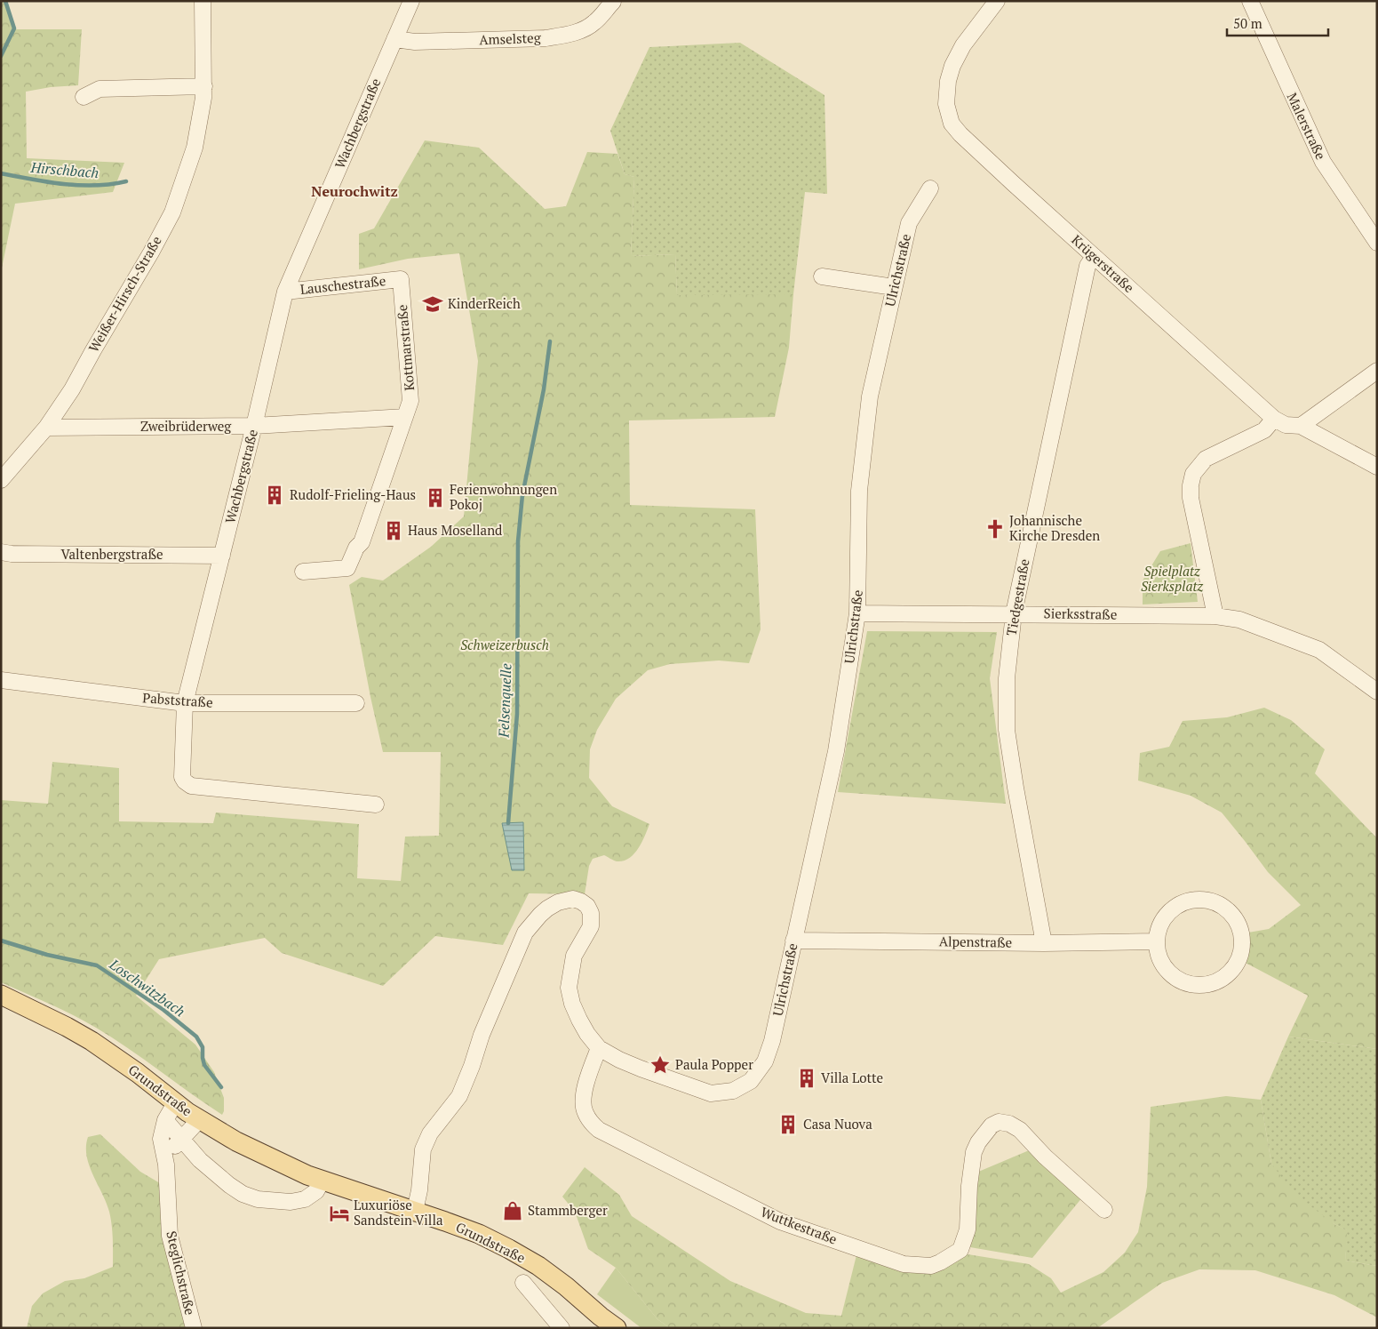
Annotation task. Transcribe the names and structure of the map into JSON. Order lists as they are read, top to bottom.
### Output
{
  "streets": {
    "main road": ["Grundstraße"],
    "street": [
      "Amselsteg",
      "Wachbergstraße",
      "Malerstraße",
      "Krügerstraße",
      "Ulrichstraße",
      "Lauschestraße",
      "Weißer-Hirsch-Straße",
      "Kottmarstraße",
      "Zweibrüderweg",
      "Valtenbergstraße",
      "Tiedgestraße",
      "Sierksstraße",
      "Pabststraße",
      "Alpenstraße",
      "Wuttkestraße",
      "Steglichstraße"
    ]
  },
  "crossings": [
    ["Amselsteg", "Wachbergstraße"],
    ["Wachbergstraße", "Lauschestraße"],
    ["Wachbergstraße", "Zweibrüderweg"],
    ["Wachbergstraße", "Valtenbergstraße"],
    ["Wachbergstraße", "Pabststraße"],
    ["Krügerstraße", "Tiedgestraße"],
    ["Ulrichstraße", "Sierksstraße"],
    ["Ulrichstraße", "Alpenstraße"],
    ["Ulrichstraße", "Grundstraße"],
    ["Ulrichstraße", "Wuttkestraße"],
    ["Lauschestraße", "Kottmarstraße"],
    ["Weißer-Hirsch-Straße", "Zweibrüderweg"],
    ["Kottmarstraße", "Zweibrüderweg"],
    ["Tiedgestraße", "Sierksstraße"],
    ["Tiedgestraße", "Alpenstraße"],
    ["Grundstraße", "Steglichstraße"]
  ],
  "districts": ["Neurochwitz"],
  "water": ["Hirschbach", "Felsenquelle", "Loschwitzbach"],
  "parks": ["Spielplatz Sierksplatz", "Schweizerbusch"],
  "places": {
    "school or university": ["KinderReich"],
    "building": [
      "Rudolf-Frieling-Haus",
      "Ferienwohnungen Pokoj",
      "Haus Moselland",
      "Villa Lotte",
      "Casa Nuova"
    ],
    "church": ["Johannische Kirche Dresden"],
    "place": ["Paula Popper"],
    "shop": ["Stammberger"],
    "hotel": ["Luxuriöse Sandstein Villa"]
  },
  "scale_bar": "50 m"
}
